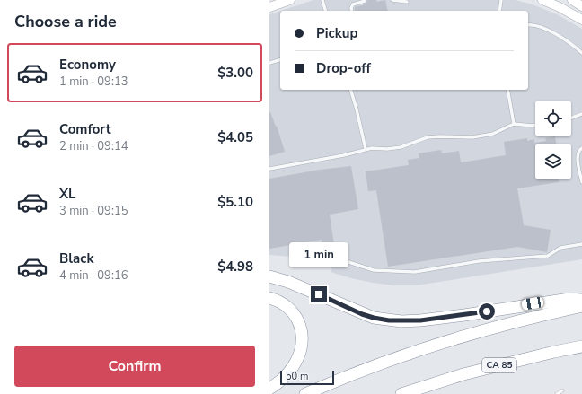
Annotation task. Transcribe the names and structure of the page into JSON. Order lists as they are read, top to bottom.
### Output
{
  "streets": {
    "highway": ["CA 85"]
  },
  "scale_bar": "50 m",
  "page": {
    "heading": "Choose a ride",
    "banner": ["Pickup", "Drop-off"],
    "list": [
      {
        "name": "Economy",
        "note": "1 min · 09:13",
        "value": "$3.00"
      },
      {
        "name": "Comfort",
        "note": "2 min · 09:14",
        "value": "$4.05"
      },
      {
        "name": "XL",
        "note": "3 min · 09:15",
        "value": "$5.10"
      },
      {
        "name": "Black",
        "note": "4 min · 09:16",
        "value": "$4.98"
      }
    ],
    "bubble": "1 min",
    "buttons": "Confirm",
    "scale": "50 m"
  }
}
